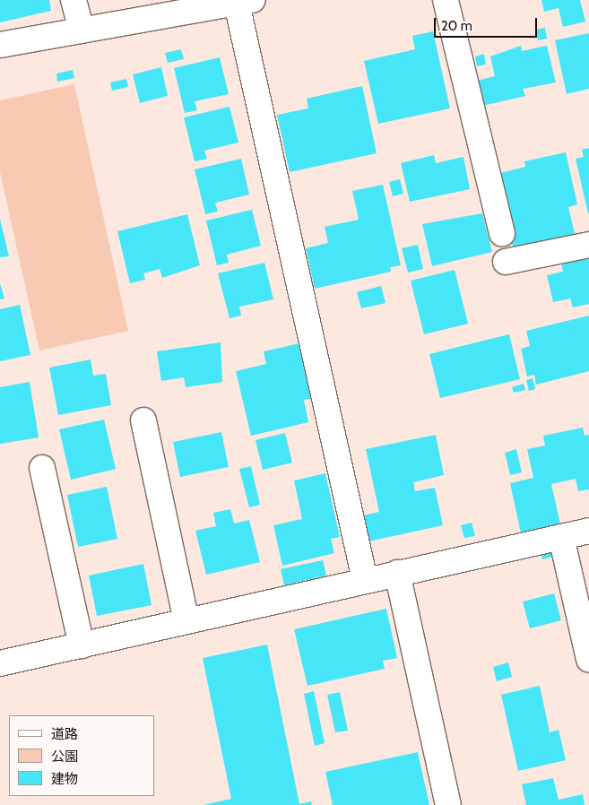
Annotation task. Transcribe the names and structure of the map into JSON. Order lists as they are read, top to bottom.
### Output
{
  "legend": ["道路", "公園", "建物"],
  "scale_bar": "20 m"
}
